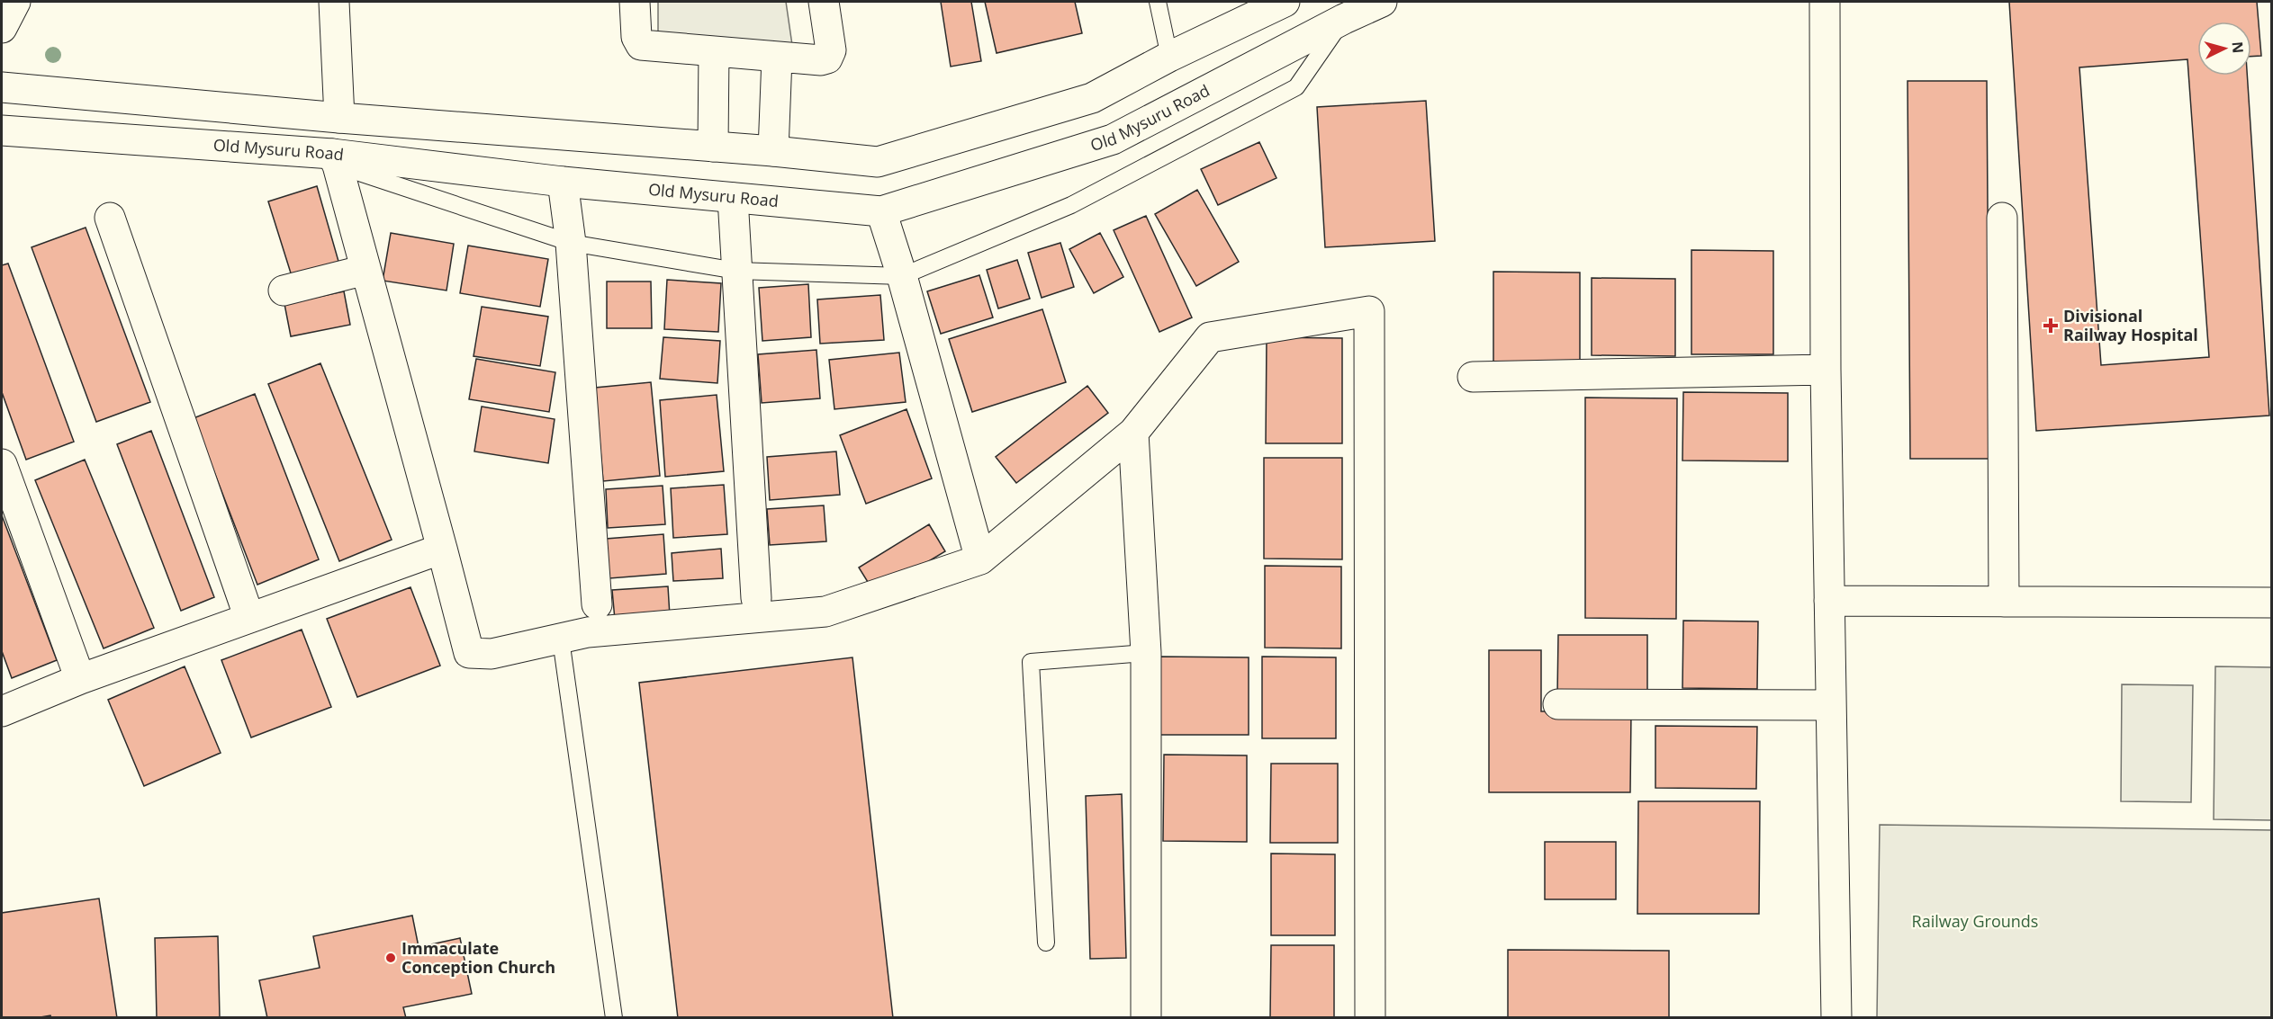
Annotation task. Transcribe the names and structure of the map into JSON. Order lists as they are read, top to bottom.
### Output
{
  "streets": {
    "street": ["Old Mysuru Road"]
  },
  "parks": ["Railway Grounds"],
  "places": {
    "health": ["Divisional Railway Hospital"],
    "other": ["Immaculate Conception Church"]
  },
  "north": "right"
}
